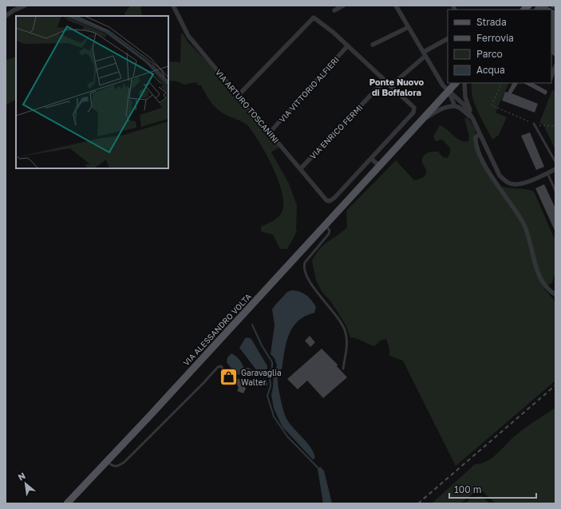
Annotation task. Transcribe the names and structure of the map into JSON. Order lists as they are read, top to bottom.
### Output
{
  "streets": {
    "main road": ["VIA ALESSANDRO VOLTA"],
    "street": ["VIA VITTORIO ALFIERI", "VIA ARTURO TOSCANINI", "VIA ENRICO FERMI"]
  },
  "crossings": [
    ["VIA VITTORIO ALFIERI", "VIA ARTURO TOSCANINI"],
    ["VIA ARTURO TOSCANINI", "VIA ENRICO FERMI"]
  ],
  "districts": ["Ponte Nuovo di Boffalora"],
  "places": {
    "shop": ["Garavaglia Walter"]
  },
  "legend": [
    "Strada",
    "Ferrovia",
    "Parco",
    "Acqua"
  ],
  "scale_bar": "100 m",
  "north": "top left"
}
